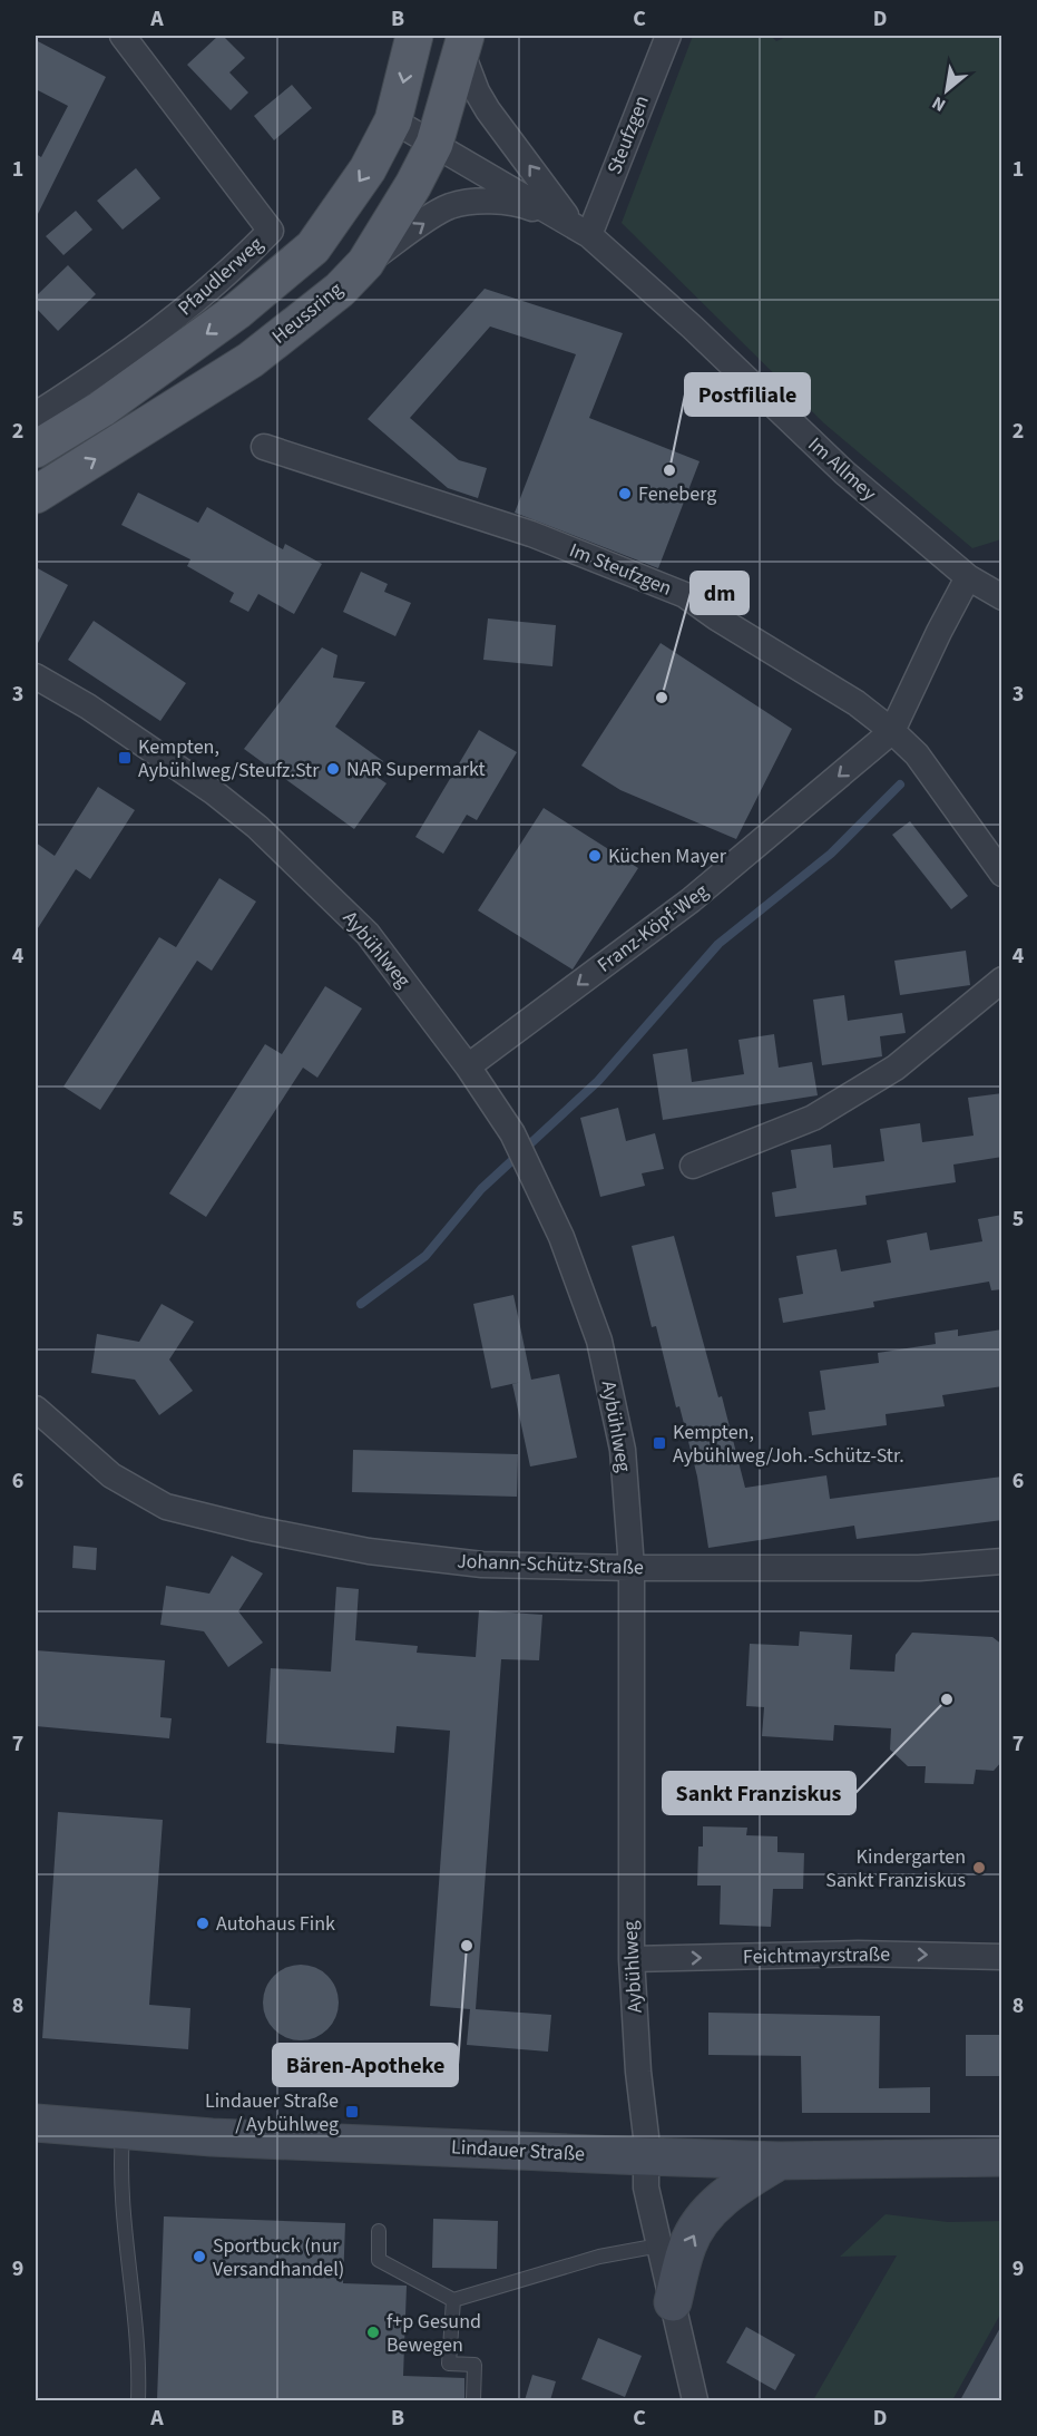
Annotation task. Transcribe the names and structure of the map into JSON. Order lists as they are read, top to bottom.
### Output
{
  "streets": {
    "main road": ["Heussring", "Lindauer Straße"],
    "street": [
      "Steufzgen",
      "Pfaudlerweg",
      "Im Allmey",
      "Im Steufzgen",
      "Franz-Köpf-Weg",
      "Aybühlweg",
      "Johann-Schütz-Straße",
      "Feichtmayrstraße"
    ]
  },
  "crossings": [
    ["Steufzgen", "Im Allmey"],
    ["Heussring", "Im Allmey"],
    ["Im Steufzgen", "Franz-Köpf-Weg"],
    ["Franz-Köpf-Weg", "Aybühlweg"],
    ["Aybühlweg", "Johann-Schütz-Straße"],
    ["Aybühlweg", "Feichtmayrstraße"],
    ["Aybühlweg", "Lindauer Straße"]
  ],
  "one_way": ["Franz-Köpf-Weg", "Feichtmayrstraße"],
  "places": {
    "other": [
      "Postfiliale",
      "Feneberg",
      "dm",
      "NAR Supermarkt",
      "Küchen Mayer",
      "Sankt Franziskus",
      "Kindergarten Sankt Franziskus",
      "Autohaus Fink",
      "Bären-Apotheke",
      "Sportbuck (nur Versandhandel)",
      "f+p Gesund Bewegen"
    ],
    "transit": ["Kempten, Aybühlweg/Steufz.Str", "Kempten, Aybühlweg/Joh.-Schütz-Str.", "Lindauer Straße / Aybühlweg"]
  },
  "north": "bottom left",
  "grid": {
    "columns": [
      "A",
      "B",
      "C",
      "D"
    ],
    "rows": [
      "1",
      "2",
      "3",
      "4",
      "5",
      "6",
      "7",
      "8",
      "9"
    ]
  }
}
